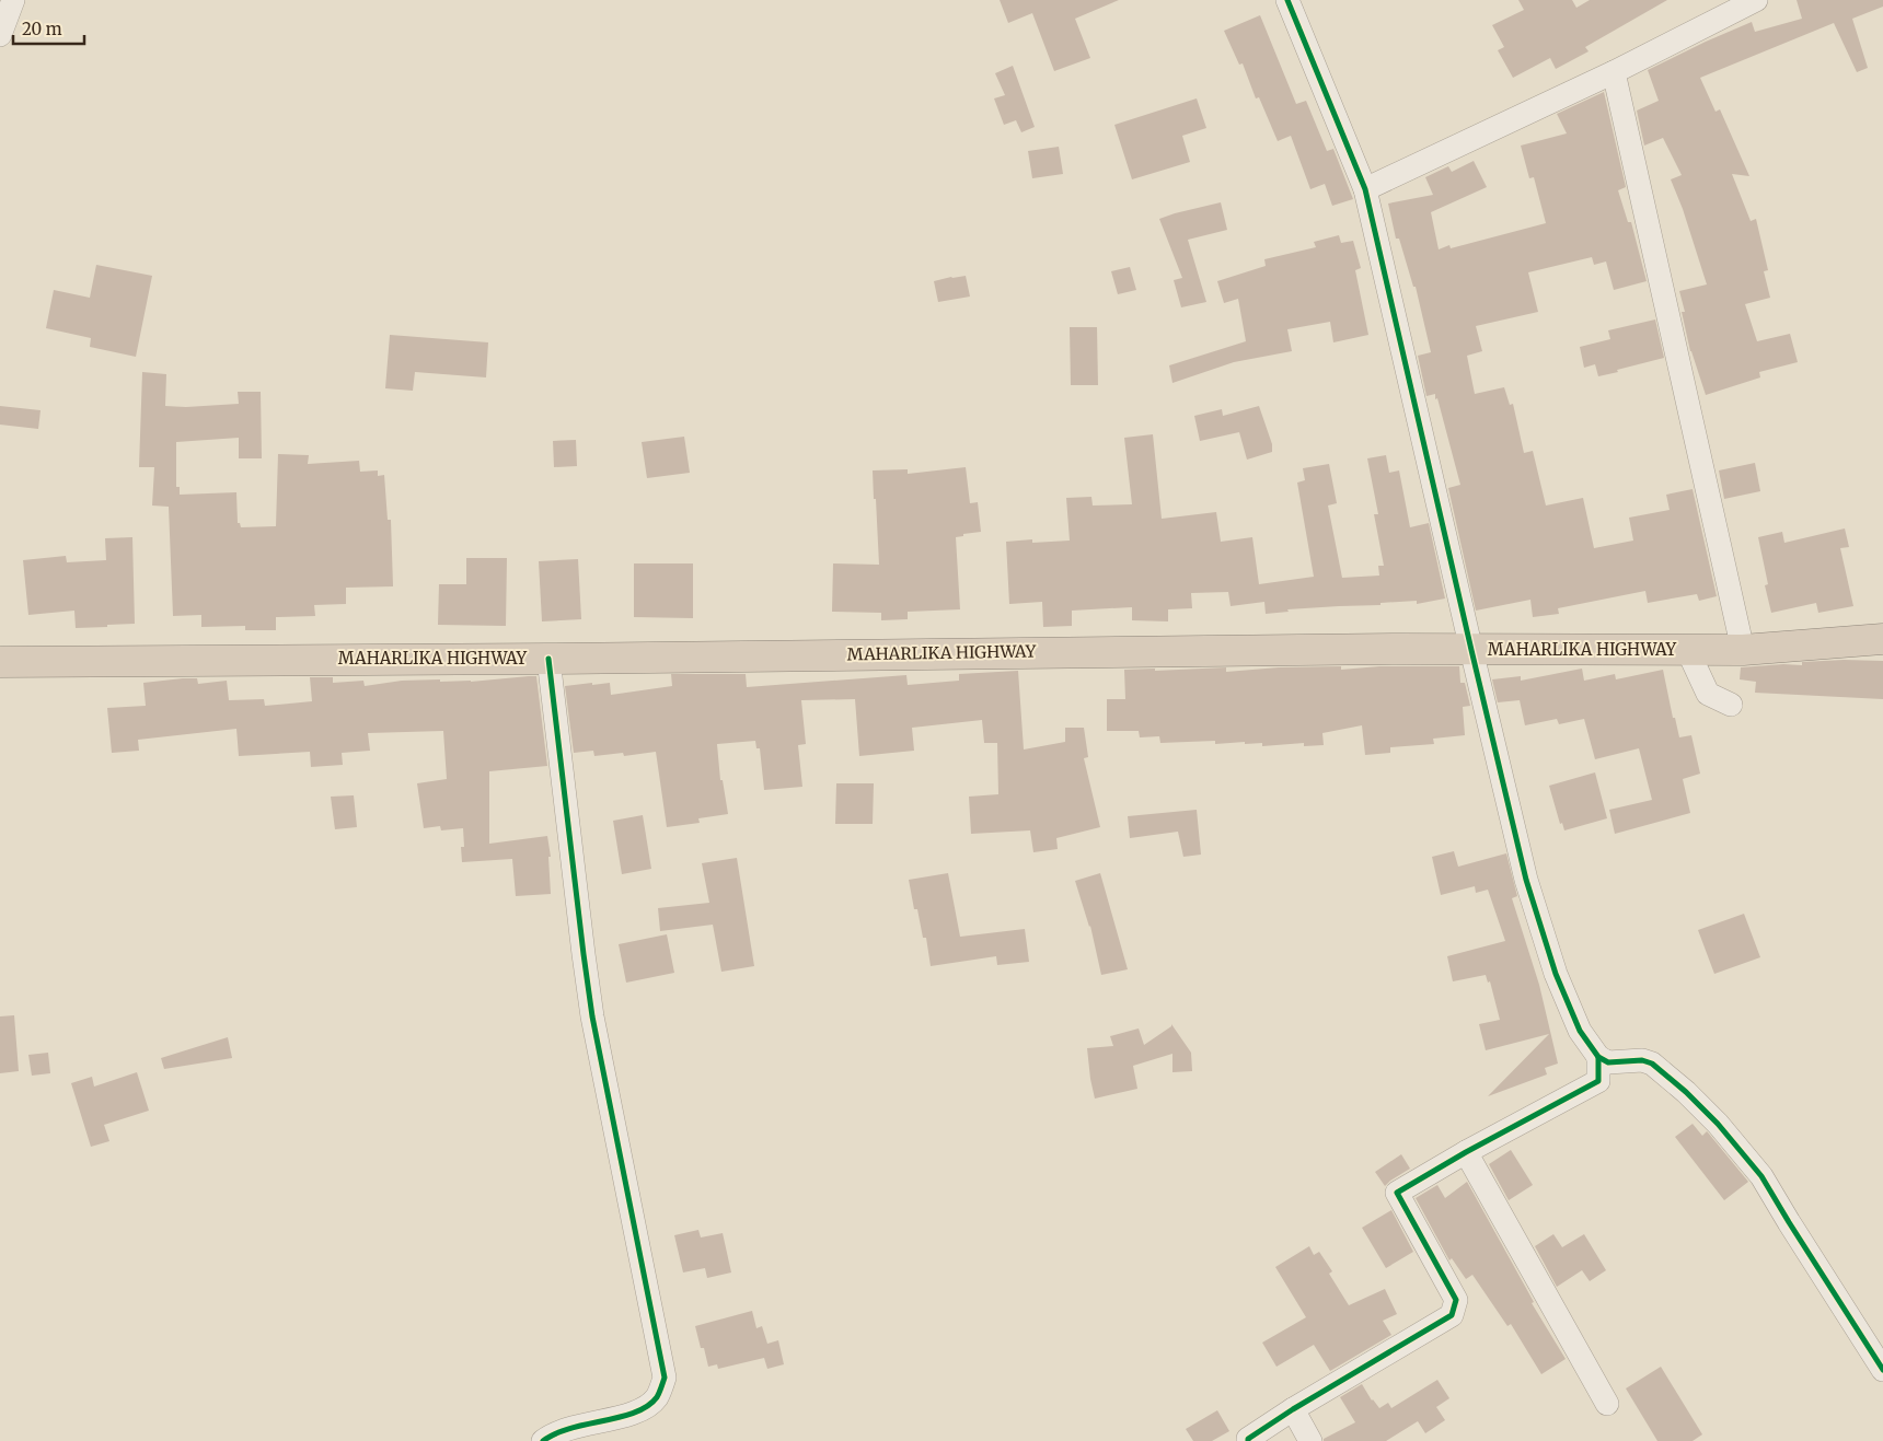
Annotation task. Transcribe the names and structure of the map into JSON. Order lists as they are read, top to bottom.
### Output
{
  "streets": {
    "highway": ["MAHARLIKA HIGHWAY"]
  },
  "scale_bar": "20 m"
}
